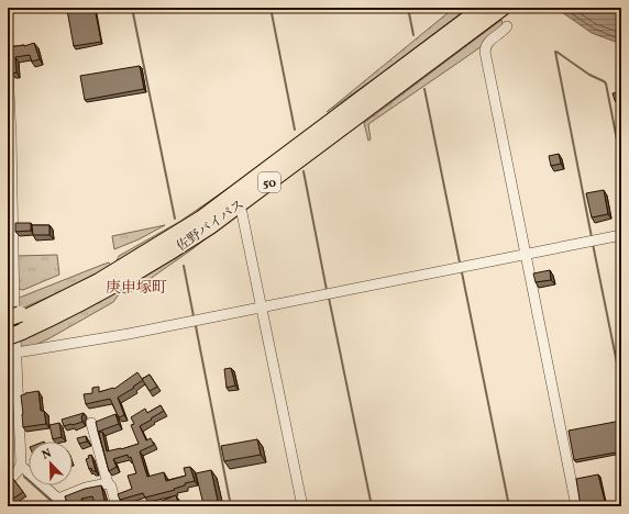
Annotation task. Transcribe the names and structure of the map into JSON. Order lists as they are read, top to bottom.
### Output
{
  "streets": {
    "highway": ["50", "佐野バイパス"]
  },
  "districts": ["庚申塚町"],
  "north": "top left"
}
